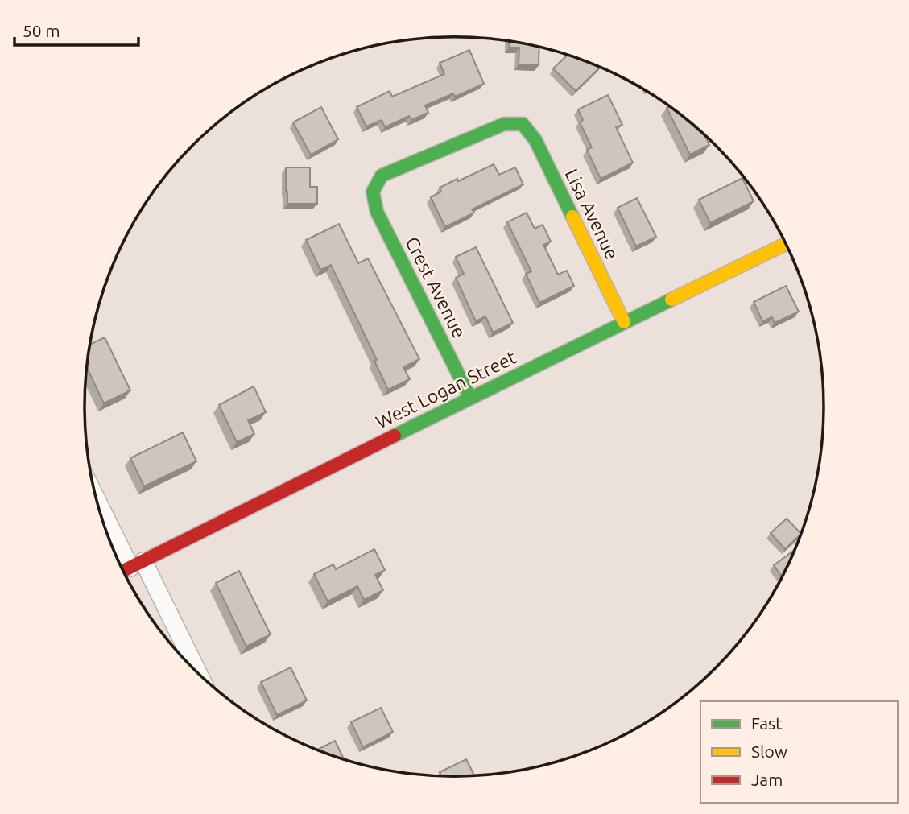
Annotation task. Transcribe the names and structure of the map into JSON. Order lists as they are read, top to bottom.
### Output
{
  "streets": {
    "street": ["Lisa Avenue", "Crest Avenue", "West Logan Street"]
  },
  "crossings": [
    ["Lisa Avenue", "Crest Avenue"],
    ["Lisa Avenue", "West Logan Street"],
    ["Crest Avenue", "West Logan Street"]
  ],
  "legend": ["Fast", "Slow", "Jam"],
  "scale_bar": "50 m"
}
